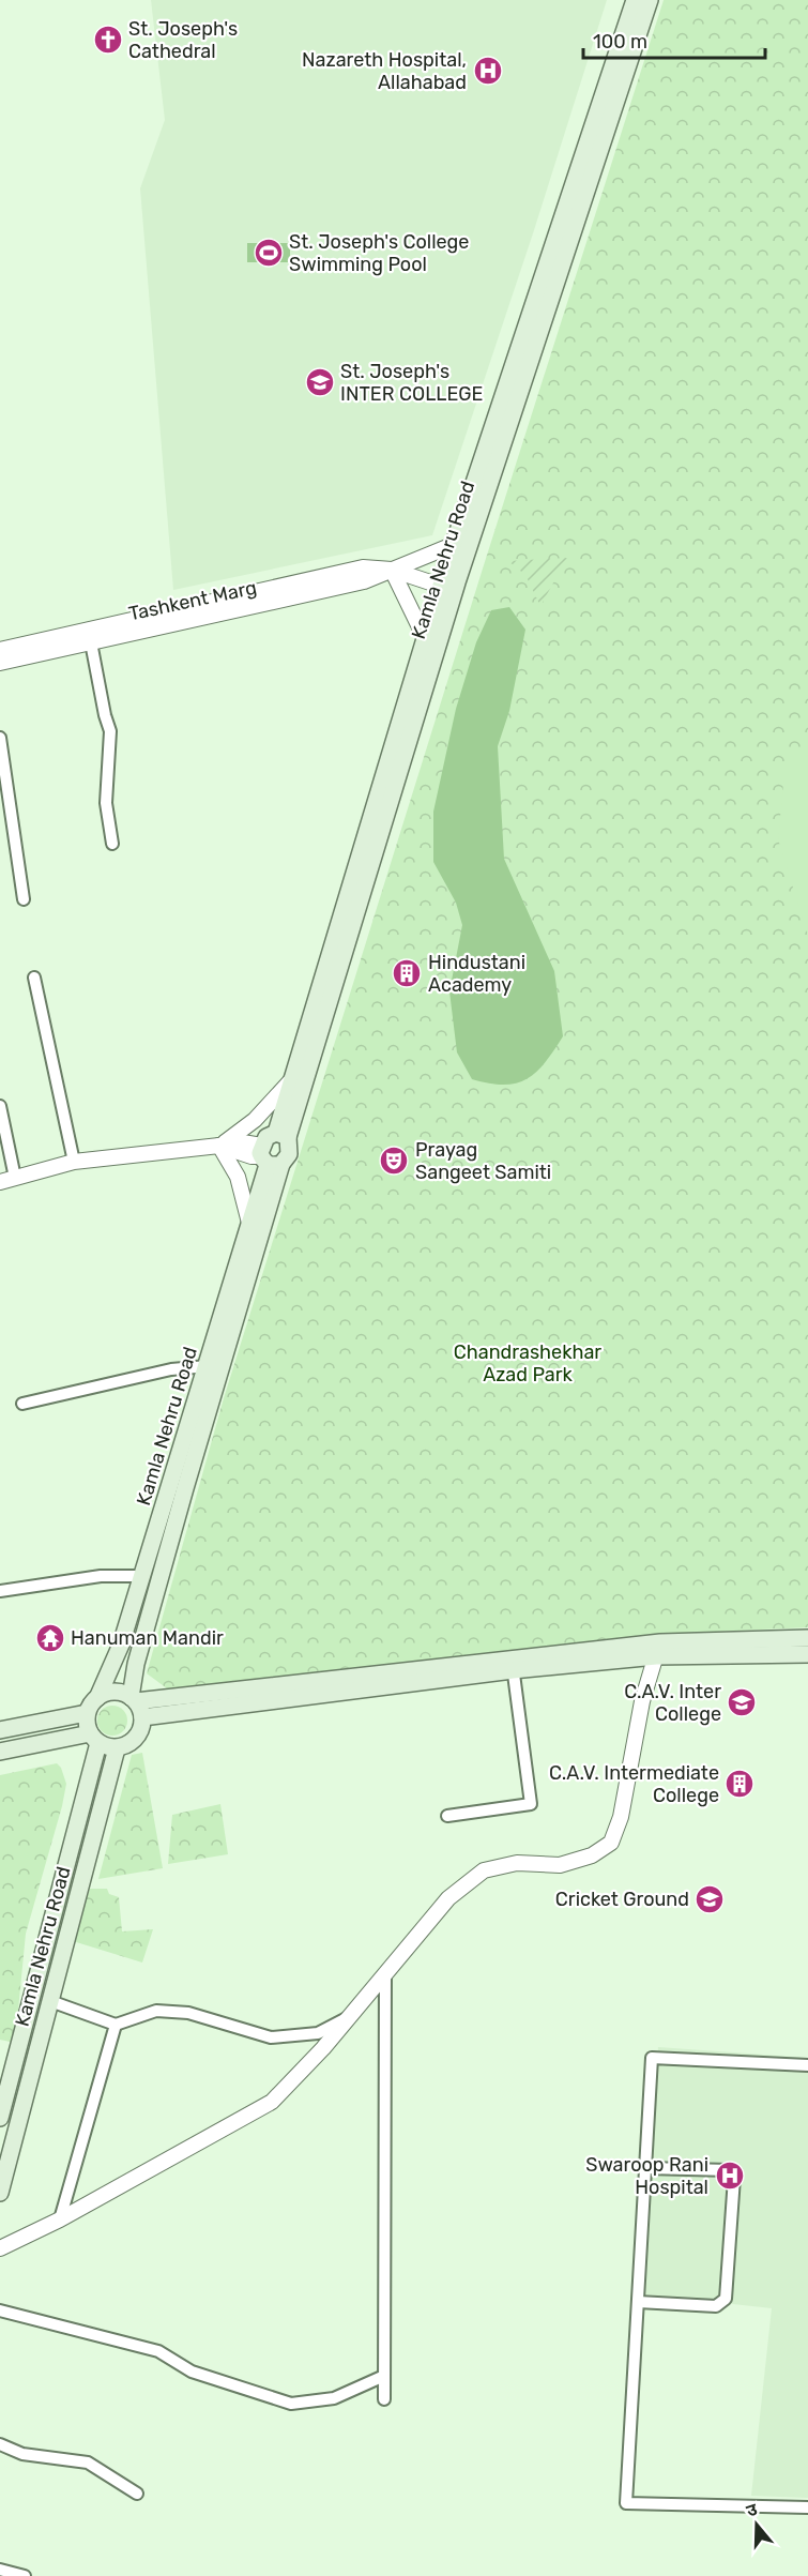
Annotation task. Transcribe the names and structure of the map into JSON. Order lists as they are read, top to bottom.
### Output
{
  "streets": {
    "main road": ["Kamla Nehru Road"],
    "street": ["Tashkent Marg"]
  },
  "crossings": [
    ["Kamla Nehru Road", "Tashkent Marg"]
  ],
  "parks": ["Chandrashekhar Azad Park"],
  "places": {
    "church": ["St. Joseph's Cathedral"],
    "hospital": ["Nazareth Hospital, Allahabad", "Swaroop Rani Hospital"],
    "sports": ["St. Joseph's College Swimming Pool"],
    "school or university": ["St. Joseph's INTER COLLEGE", "C.A.V. Inter College", "Cricket Ground"],
    "building": ["Hindustani Academy", "C.A.V. Intermediate College"],
    "theatre": ["Prayag Sangeet Samiti"],
    "temple": ["Hanuman Mandir"]
  },
  "scale_bar": "100 m",
  "north": "top"
}
